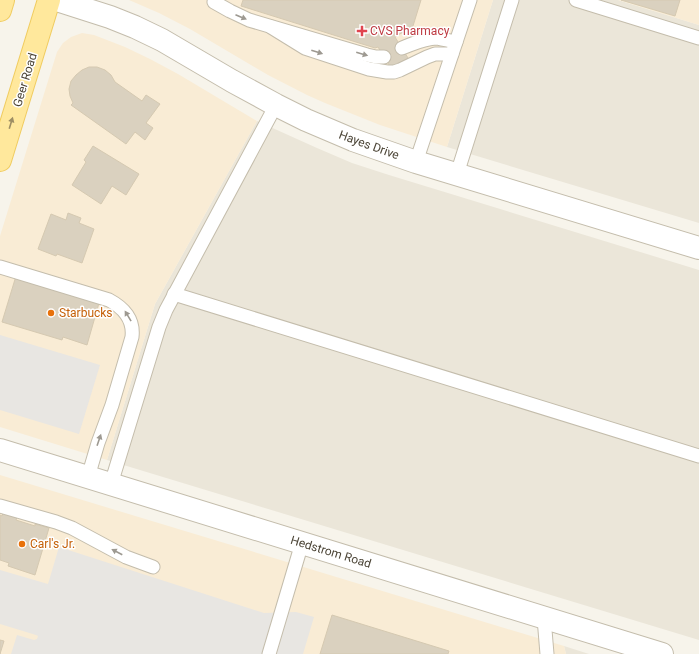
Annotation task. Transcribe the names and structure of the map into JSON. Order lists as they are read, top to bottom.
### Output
{
  "streets": {
    "main road": ["Geer Road"],
    "street": ["Hayes Drive", "Hedstrom Road"]
  },
  "one_way": ["Geer Road"],
  "places": {
    "health": ["CVS Pharmacy"],
    "other": ["Starbucks", "Carl's Jr."]
  }
}
